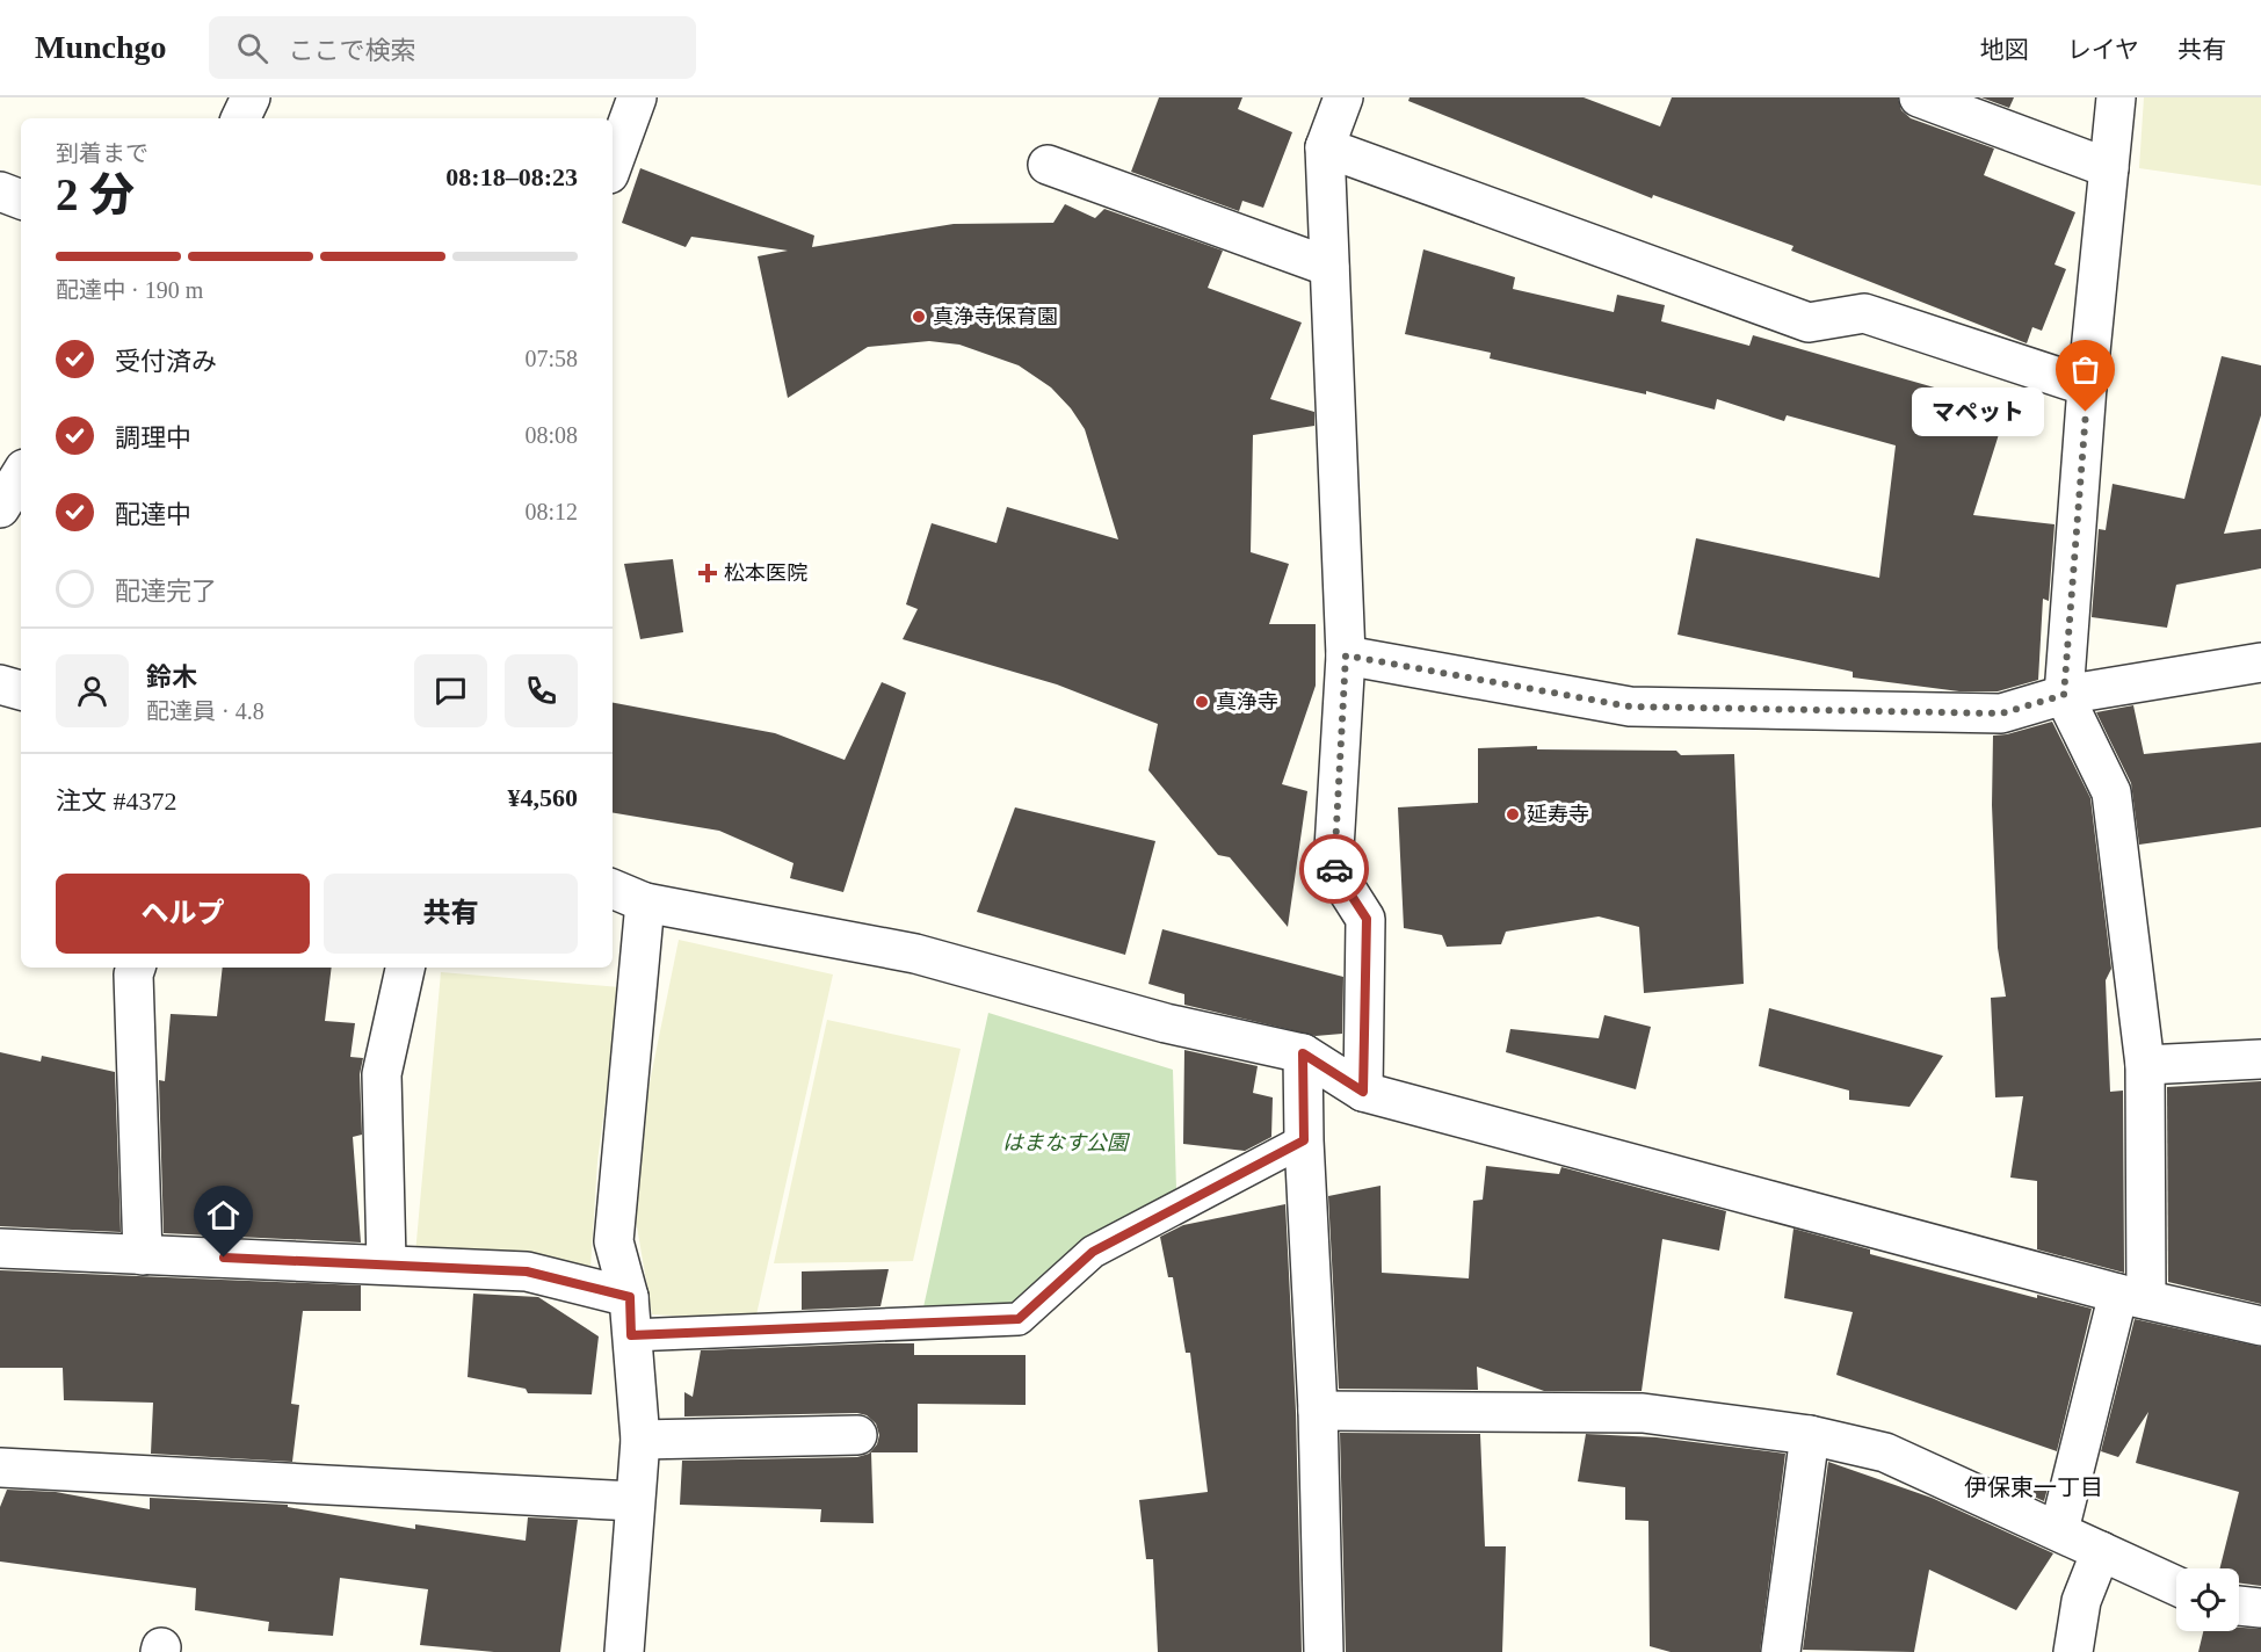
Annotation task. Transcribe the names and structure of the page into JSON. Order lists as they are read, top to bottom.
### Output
{
  "districts": ["伊保東一丁目"],
  "parks": ["はまなす公園"],
  "places": {
    "other": [
      "真浄寺保育園",
      "マペット",
      "真浄寺",
      "延寿寺"
    ],
    "health": ["松本医院"]
  },
  "page": {
    "header": "Munchgo",
    "search": "ここで検索",
    "nav": ["地図", "レイヤ", "共有"],
    "heading": ["2 分", "到着まで", "08:18–08:23"],
    "panel": [
      "鈴木",
      "配達員 · 4.8",
      "注文 #4372",
      "¥4,560"
    ],
    "bar": "配達中 · 190 m",
    "list": [
      ["受付済み", "07:58"],
      ["調理中", "08:08"],
      ["配達中", "08:12"],
      "配達完了"
    ],
    "bubble": "マペット",
    "buttons": ["ヘルプ", "共有"]
  }
}
